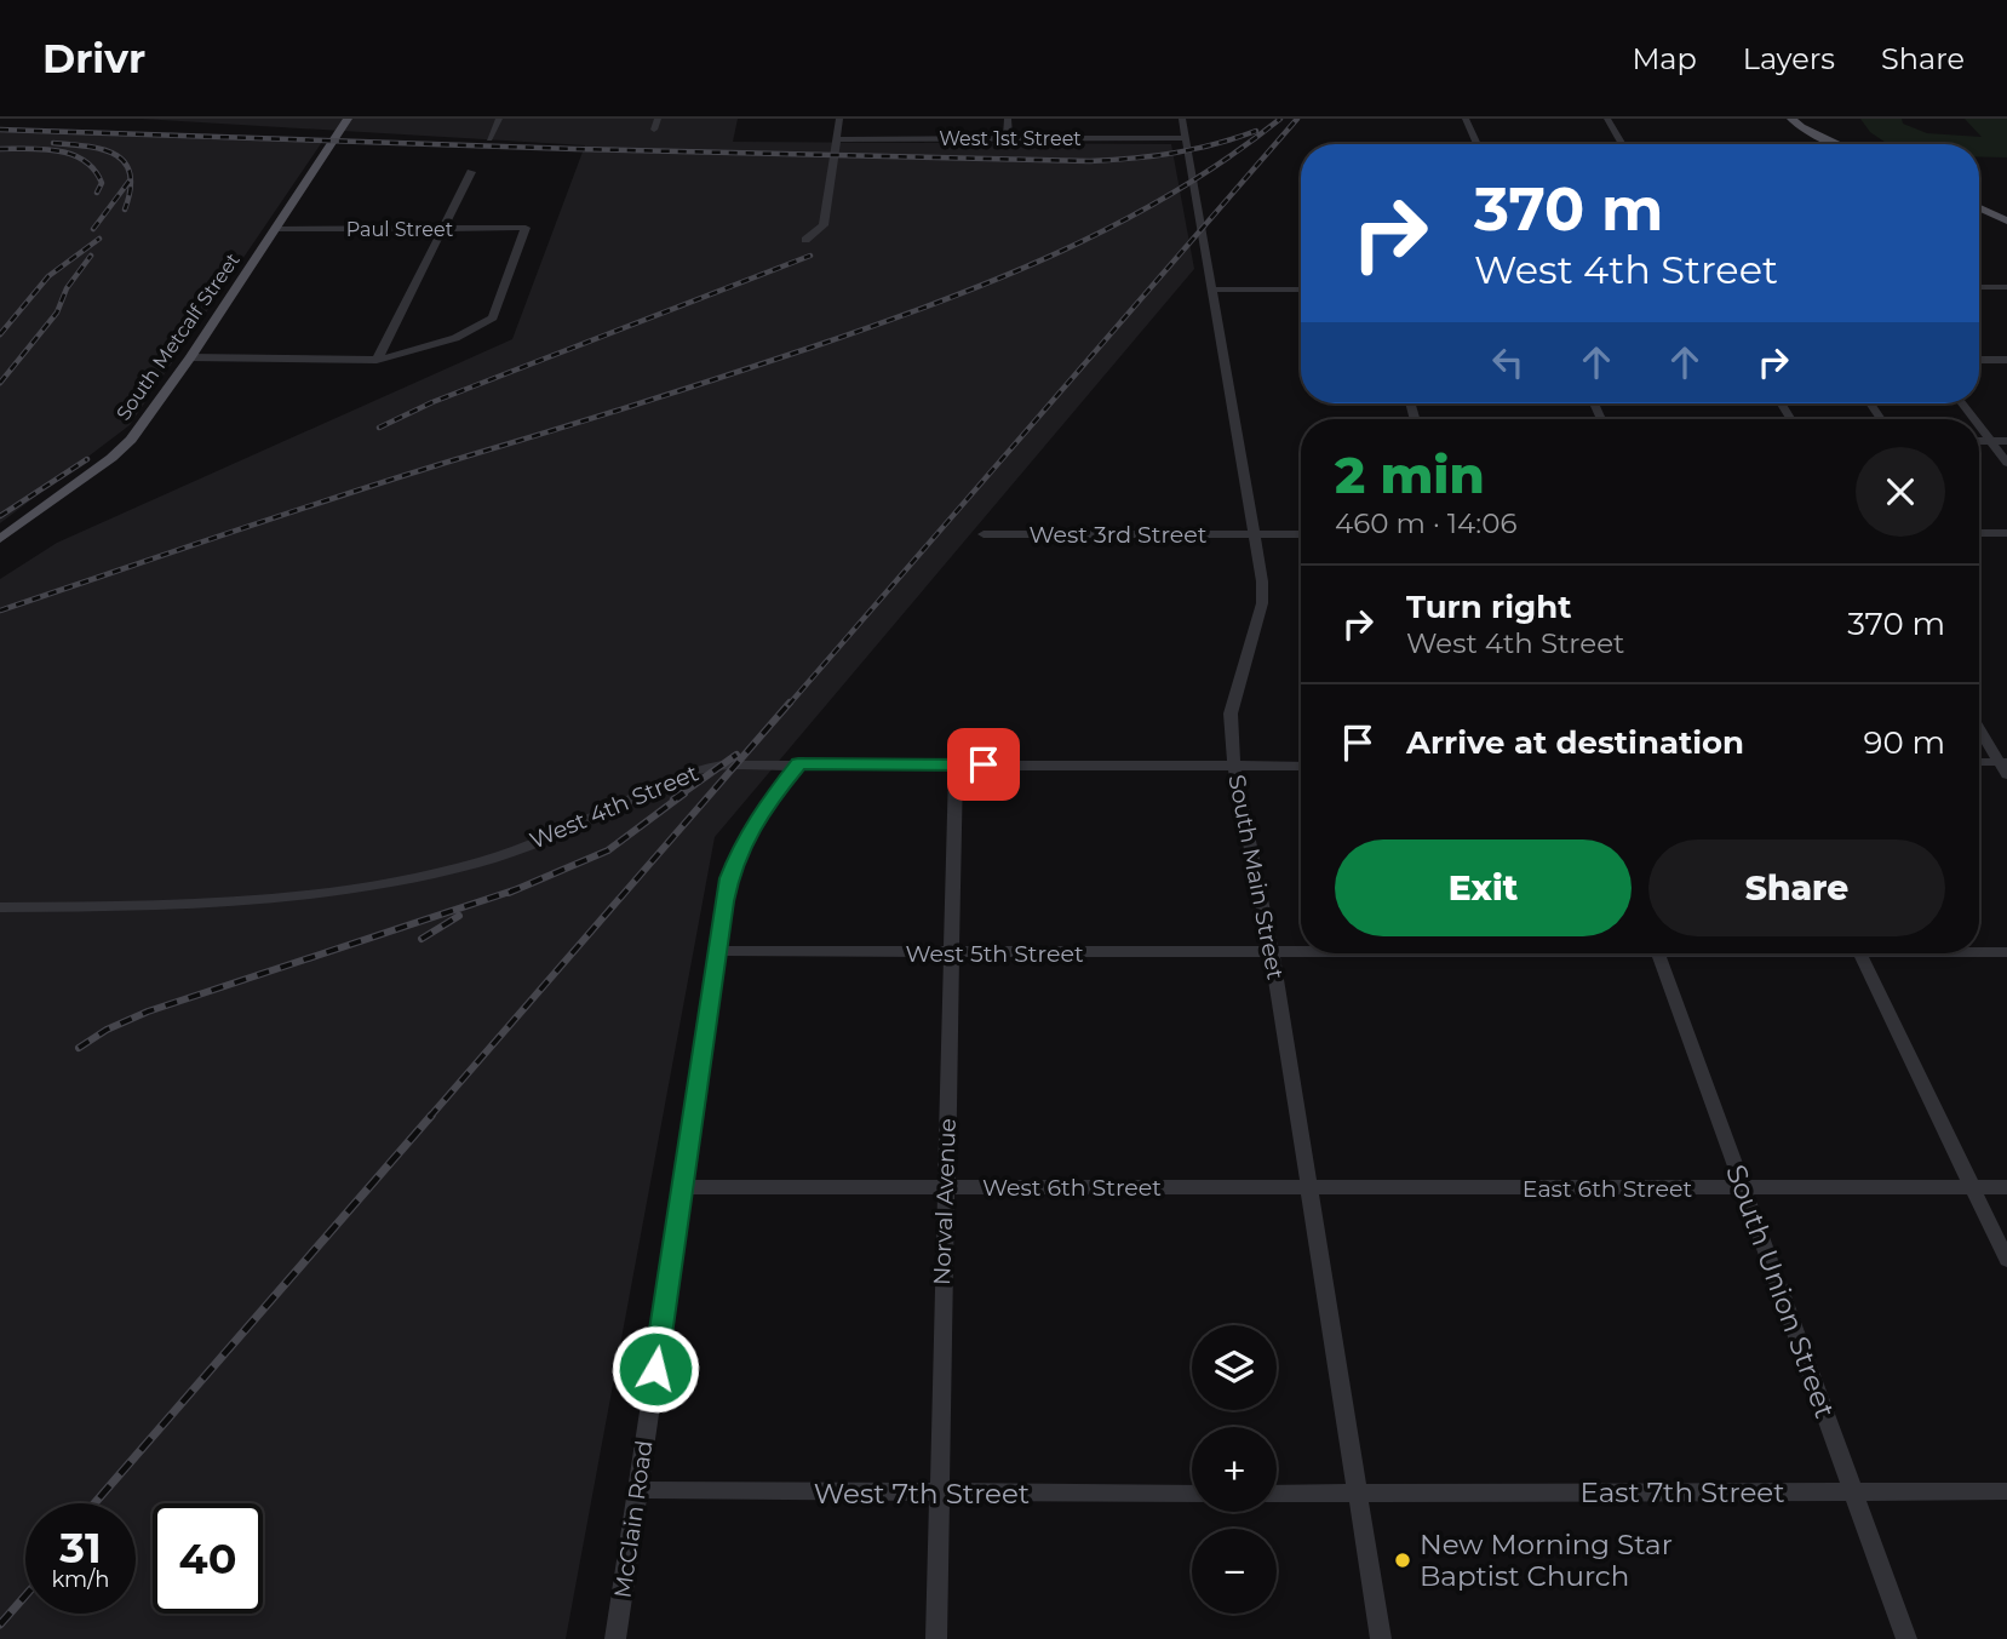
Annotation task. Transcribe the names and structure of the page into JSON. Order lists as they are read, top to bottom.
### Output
{
  "streets": {
    "main road": ["South Metcalf Street"],
    "street": [
      "West 1st Street",
      "Paul Street",
      "West 3rd Street",
      "West 4th Street",
      "South Main Street",
      "West 5th Street",
      "West 6th Street",
      "East 6th Street",
      "Norval Avenue",
      "South Union Street",
      "East 7th Street",
      "West 7th Street",
      "McClain Road"
    ]
  },
  "crossings": [
    ["West 1st Street", "South Main Street"],
    ["Paul Street", "South Metcalf Street"],
    ["West 3rd Street", "South Main Street"],
    ["West 4th Street", "South Main Street"],
    ["West 4th Street", "Norval Avenue"],
    ["West 4th Street", "McClain Road"],
    ["South Main Street", "West 5th Street"],
    ["South Main Street", "West 6th Street"],
    ["South Main Street", "East 6th Street"],
    ["South Main Street", "East 7th Street"],
    ["West 5th Street", "Norval Avenue"],
    ["West 5th Street", "McClain Road"],
    ["West 6th Street", "East 6th Street"],
    ["West 6th Street", "Norval Avenue"],
    ["West 6th Street", "McClain Road"],
    ["East 6th Street", "South Union Street"],
    ["Norval Avenue", "West 7th Street"],
    ["South Union Street", "East 7th Street"],
    ["West 7th Street", "McClain Road"]
  ],
  "places": ["New Morning Star Baptist Church"],
  "page": {
    "header": "Drivr",
    "nav": ["Map", "Layers", "Share"],
    "turn": ["370 m", "West 4th Street"],
    "heading": ["2 min", "460 m · 14:06"],
    "list": [
      {
        "name": "Turn right",
        "note": "West 4th Street",
        "value": "370 m"
      },
      {
        "name": "Arrive at destination",
        "value": "90 m"
      }
    ],
    "buttons": ["Exit", "Share"],
    "map_buttons": ["+", "−"],
    "speed": "31 km/h",
    "limit": "40"
  }
}
